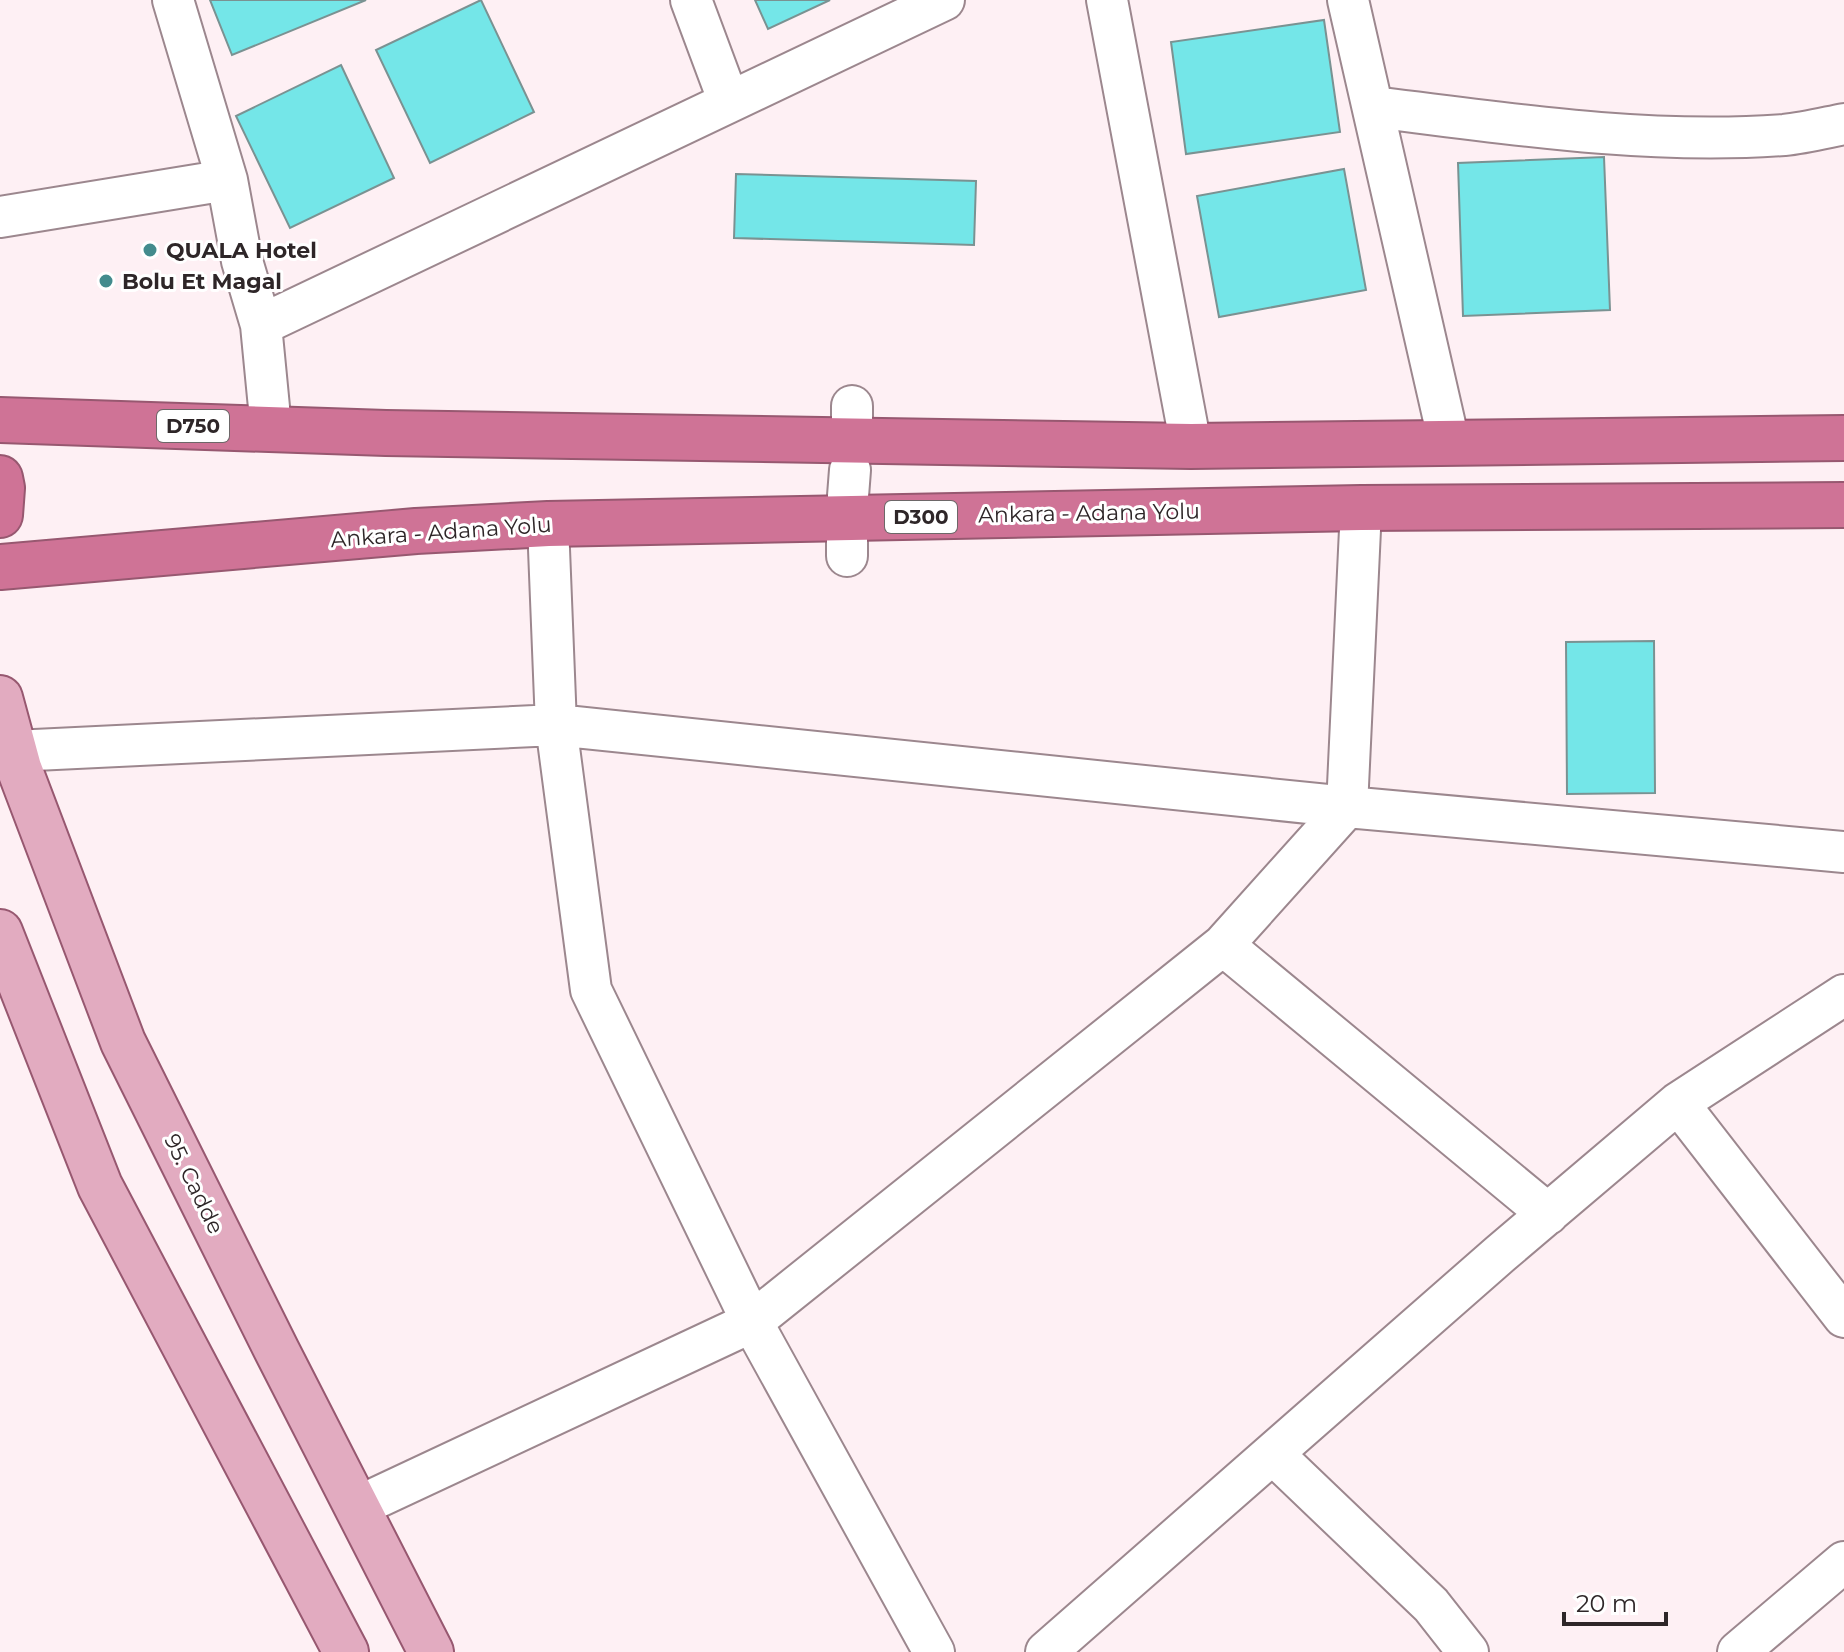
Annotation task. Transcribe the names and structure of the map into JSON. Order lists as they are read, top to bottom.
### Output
{
  "streets": {
    "highway": ["D750", "Ankara - Adana Yolu", "D300"],
    "main road": ["95. Cadde"]
  },
  "places": ["QUALA Hotel", "Bolu Et Magal"],
  "scale_bar": "20 m"
}
